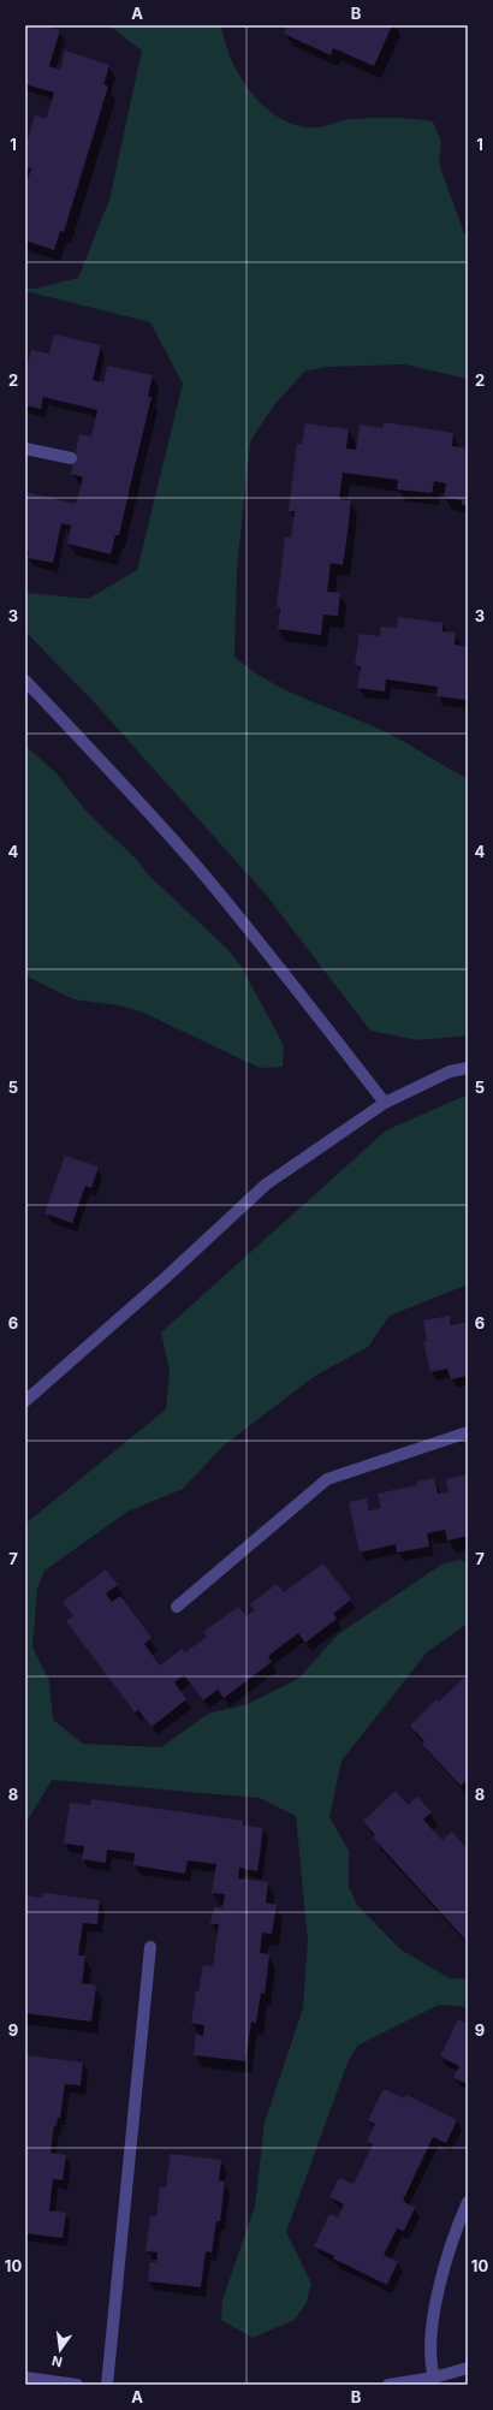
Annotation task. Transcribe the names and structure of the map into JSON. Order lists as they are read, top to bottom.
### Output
{
  "north": "bottom",
  "grid": {
    "columns": ["A", "B"],
    "rows": [
      "1",
      "2",
      "3",
      "4",
      "5",
      "6",
      "7",
      "8",
      "9",
      "10"
    ]
  }
}
